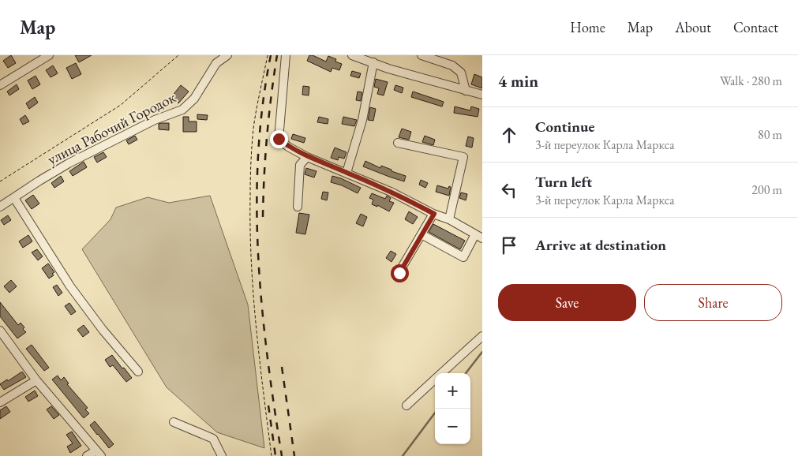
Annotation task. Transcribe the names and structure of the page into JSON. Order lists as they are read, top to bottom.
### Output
{
  "streets": {
    "street": ["улица Рабочий Городок"]
  },
  "page": {
    "header": "Map",
    "nav": [
      "Home",
      "Map",
      "About",
      "Contact"
    ],
    "heading": ["4 min", "Walk · 280 m"],
    "list": [
      ["Continue", "3-й переулок Карла Маркса", "80 m"],
      ["Turn left", "3-й переулок Карла Маркса", "200 m"],
      "Arrive at destination"
    ],
    "buttons": ["Save", "Share"],
    "map_buttons": ["+", "−"]
  }
}
